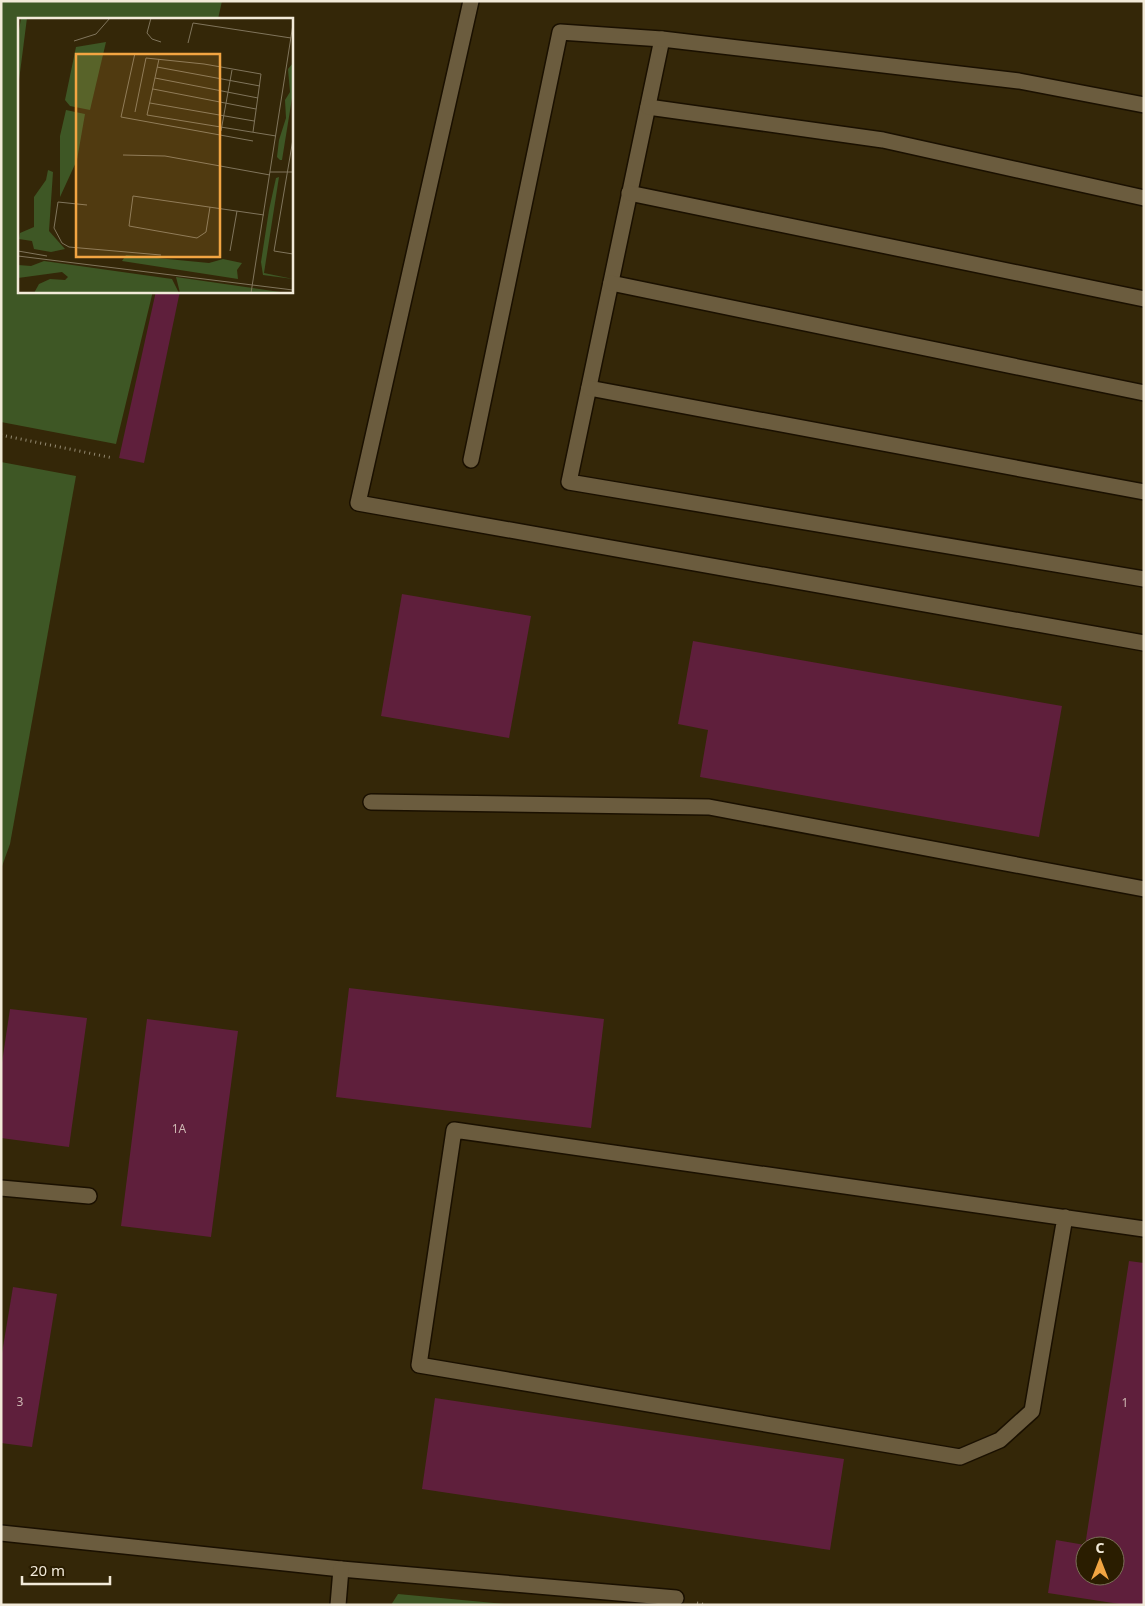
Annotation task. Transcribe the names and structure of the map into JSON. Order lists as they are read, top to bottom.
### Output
{
  "house_numbers": ["1А", "3", "1"],
  "scale_bar": "20 m",
  "north": "top"
}
